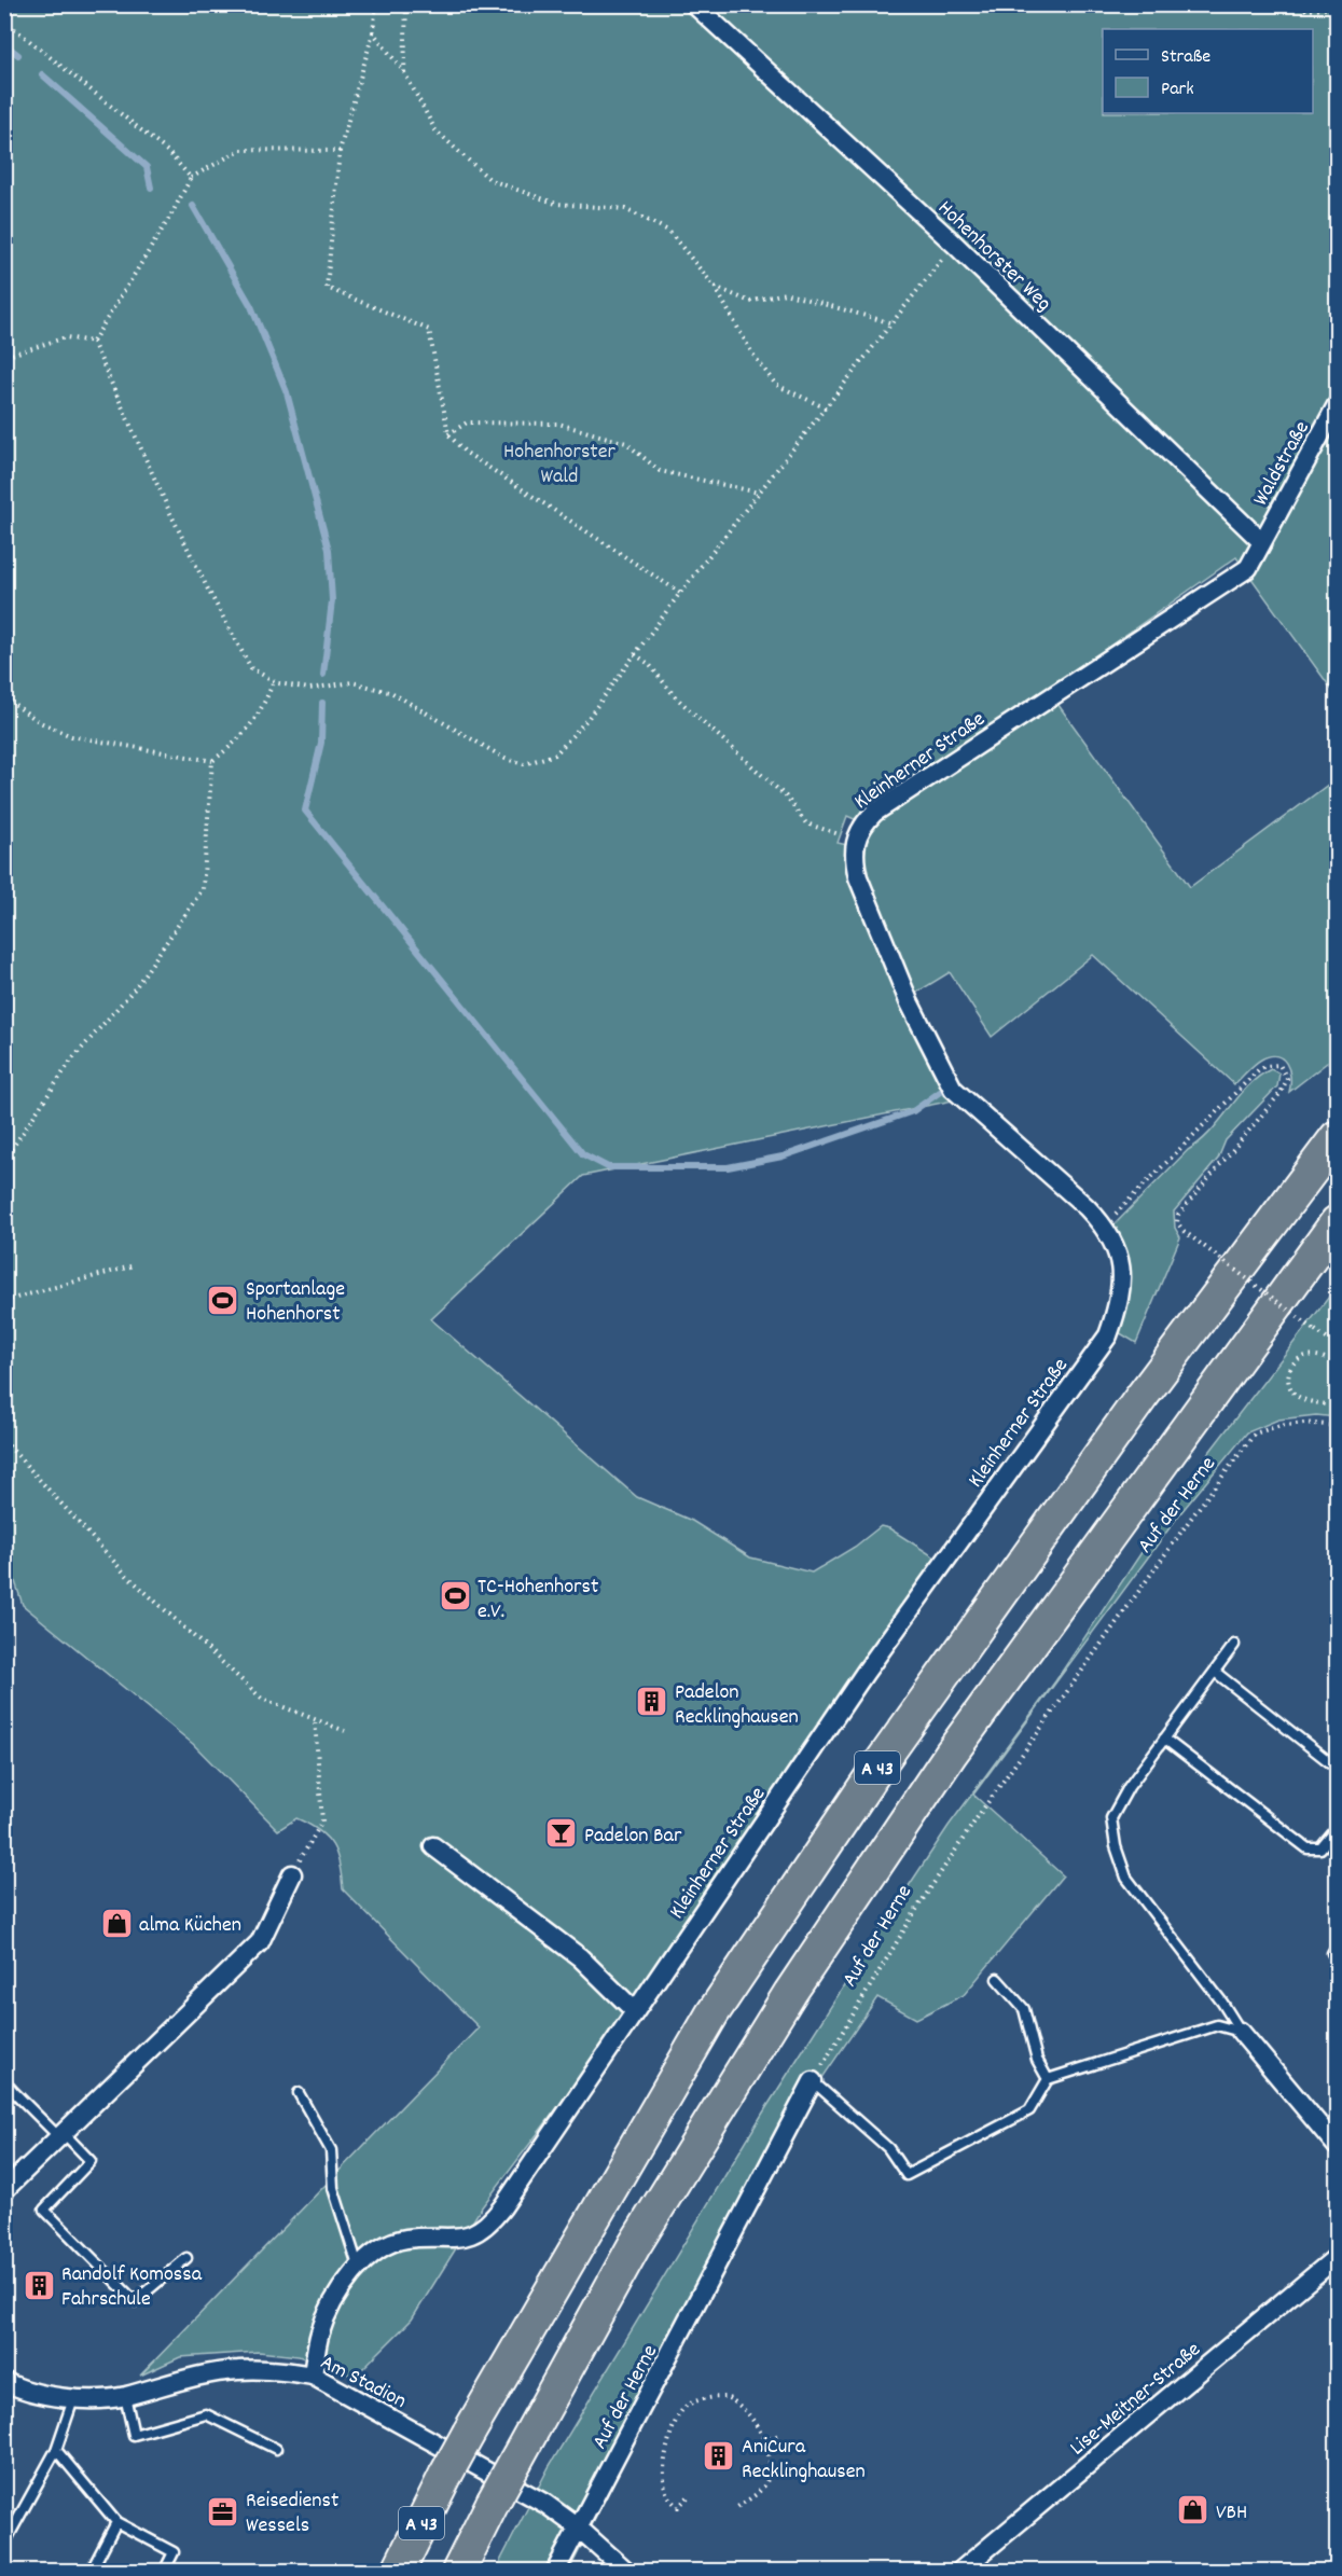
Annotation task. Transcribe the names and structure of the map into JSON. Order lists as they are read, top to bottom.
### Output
{
  "streets": {
    "highway": ["A 43"],
    "street": [
      "Hohenhorster Weg",
      "Waldstraße",
      "Kleinherner Straße",
      "Auf der Herne",
      "Am Stadion",
      "Lise-Meitner-Straße"
    ]
  },
  "crossings": [
    ["Hohenhorster Weg", "Waldstraße"],
    ["Hohenhorster Weg", "Kleinherner Straße"],
    ["Waldstraße", "Kleinherner Straße"],
    ["Kleinherner Straße", "Am Stadion"],
    ["Auf der Herne", "Am Stadion"]
  ],
  "parks": ["Hohenhorster Wald"],
  "places": {
    "sports": ["Sportanlage Hohenhorst", "TC-Hohenhorst e.V."],
    "building": ["Padelon Recklinghausen", "Randolf Komossa Fahrschule", "AniCura Recklinghausen"],
    "bar": ["Padelon Bar"],
    "shop": ["alma Küchen", "VBH"],
    "office": ["Reisedienst Wessels"]
  },
  "legend": ["Straße", "Park"]
}
